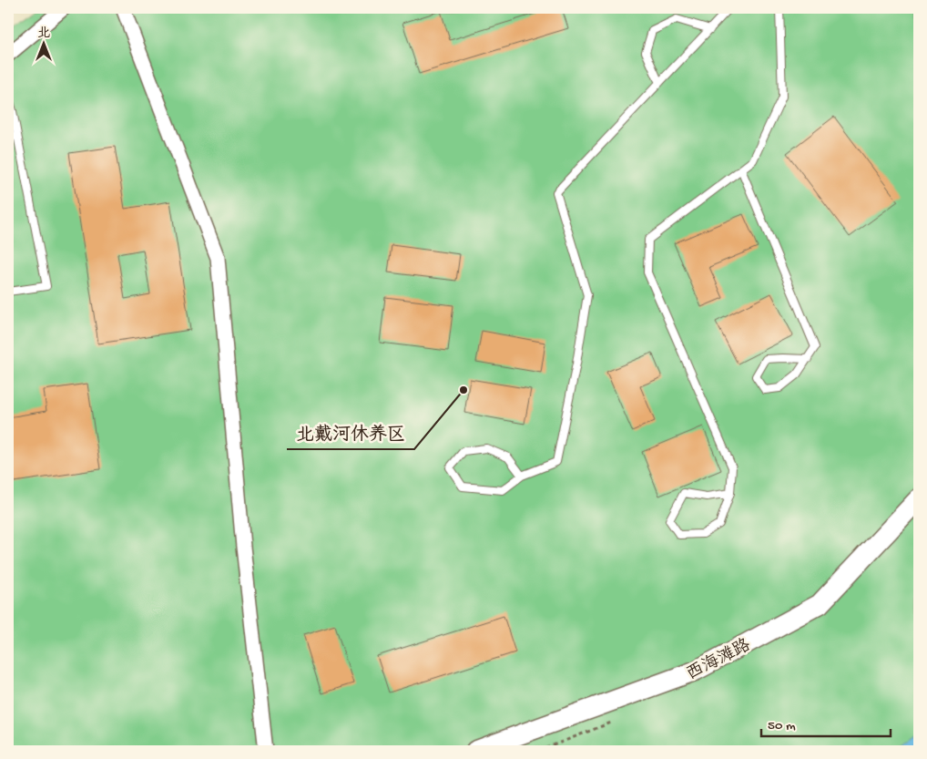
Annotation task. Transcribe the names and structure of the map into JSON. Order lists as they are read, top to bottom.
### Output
{
  "streets": {
    "main road": ["西海滩路"]
  },
  "places": ["北戴河休养区"],
  "scale_bar": "50 m",
  "north": "top"
}
